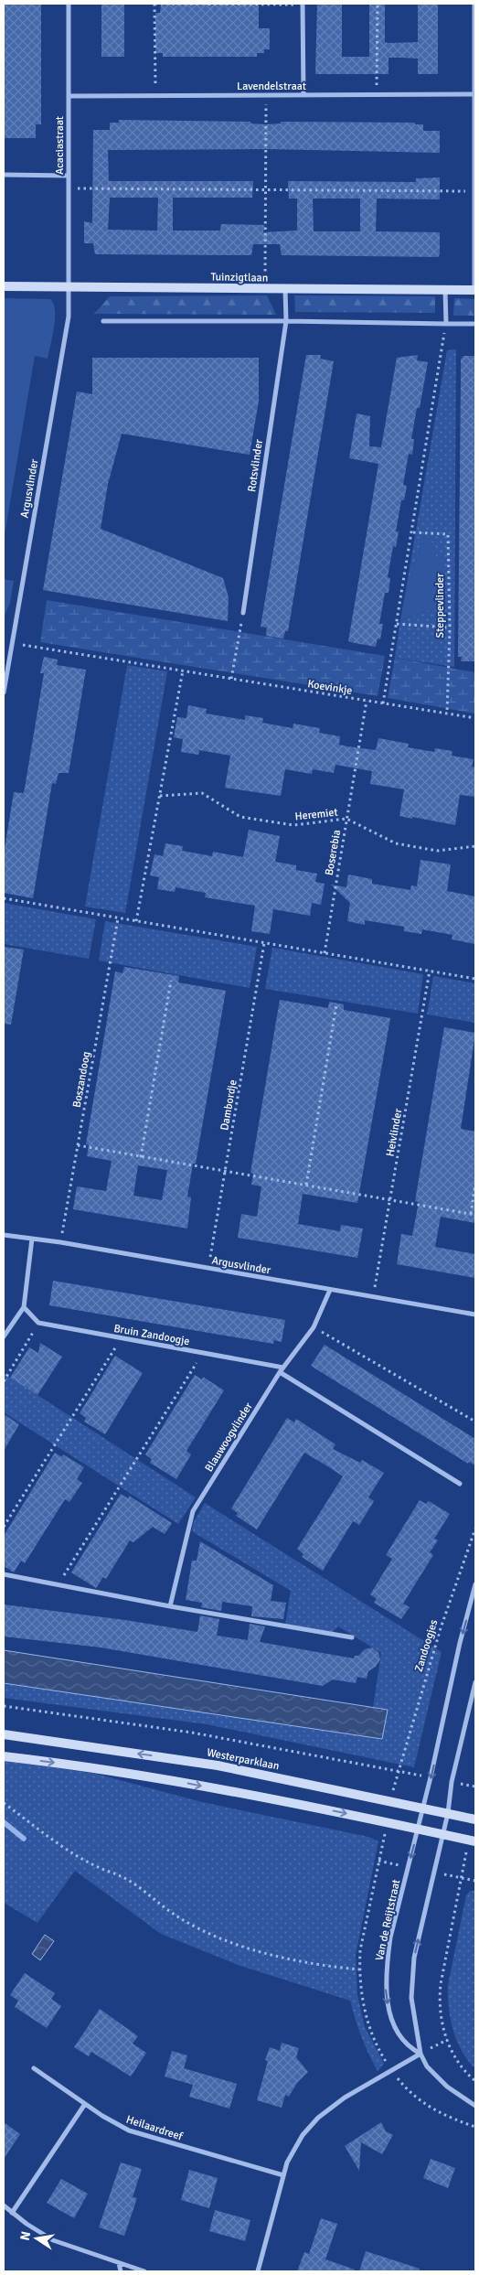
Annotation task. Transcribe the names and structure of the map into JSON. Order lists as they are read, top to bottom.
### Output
{
  "streets": {
    "main road": ["Tuinzigtlaan", "Westerparklaan"],
    "street": [
      "Lavendelstraat",
      "Acaciastraat",
      "Rotsvlinder",
      "Argusvlinder",
      "Bruin Zandoogje",
      "Blauwoogvlinder",
      "Van de Reijtstraat",
      "Heilaardreef"
    ],
    "path": [
      "Steppevlinder",
      "Koevinkje",
      "Heremiet",
      "Boserebia",
      "Boszandoog",
      "Dambordje",
      "Heivlinder",
      "Zandoogjes"
    ]
  },
  "crossings": [
    ["Lavendelstraat", "Acaciastraat"],
    ["Acaciastraat", "Tuinzigtlaan"],
    ["Acaciastraat", "Argusvlinder"],
    ["Tuinzigtlaan", "Rotsvlinder"],
    ["Tuinzigtlaan", "Argusvlinder"],
    ["Argusvlinder", "Koevinkje"],
    ["Argusvlinder", "Boszandoog"],
    ["Argusvlinder", "Dambordje"],
    ["Argusvlinder", "Heivlinder"],
    ["Argusvlinder", "Blauwoogvlinder"],
    ["Steppevlinder", "Koevinkje"],
    ["Koevinkje", "Boserebia"],
    ["Heremiet", "Boserebia"],
    ["Bruin Zandoogje", "Blauwoogvlinder"],
    ["Zandoogjes", "Westerparklaan"],
    ["Westerparklaan", "Van de Reijtstraat"]
  ],
  "north": "left"
}
